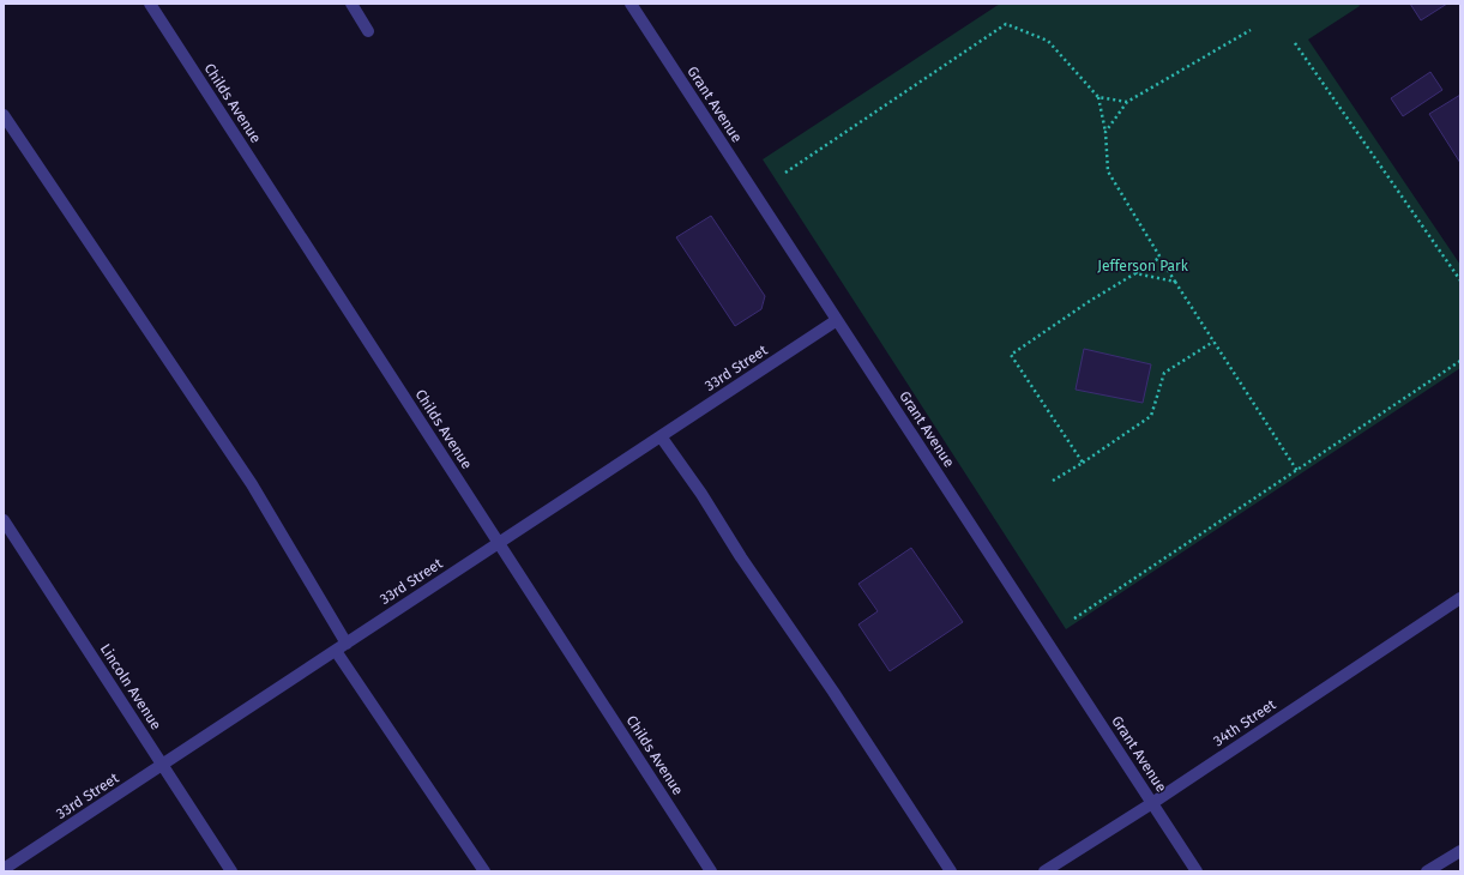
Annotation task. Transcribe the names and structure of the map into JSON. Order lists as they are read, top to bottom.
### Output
{
  "streets": {
    "street": [
      "Childs Avenue",
      "Grant Avenue",
      "33rd Street",
      "Lincoln Avenue",
      "34th Street"
    ]
  },
  "crossings": [
    ["Childs Avenue", "33rd Street"],
    ["Grant Avenue", "33rd Street"],
    ["Grant Avenue", "34th Street"],
    ["33rd Street", "Lincoln Avenue"]
  ],
  "parks": ["Jefferson Park"]
}
